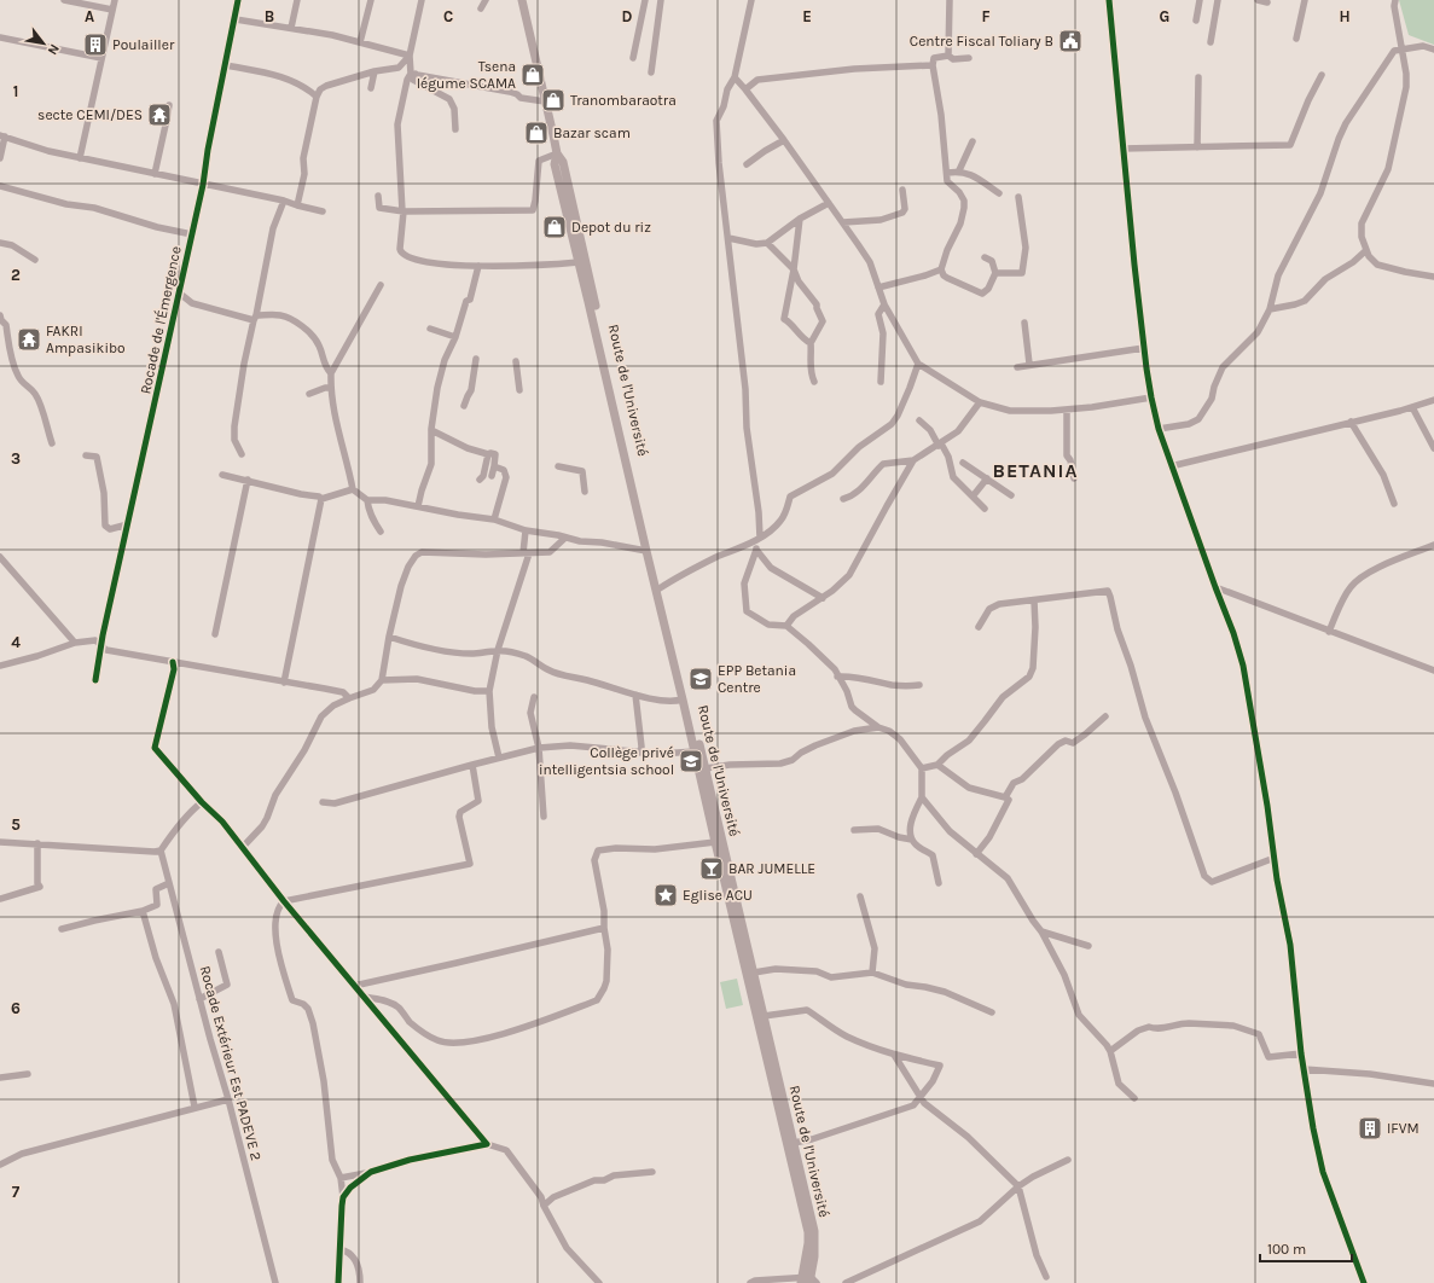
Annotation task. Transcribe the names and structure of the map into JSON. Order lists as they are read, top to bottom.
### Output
{
  "streets": {
    "main road": ["Route de l'Université"],
    "street": ["Rocade de l'Émergence", "Rocade Extérieur Est PADEVE 2"]
  },
  "districts": ["BETANIA"],
  "places": {
    "public building": ["Centre Fiscal Toliary B"],
    "building": ["Poulailler", "IFVM"],
    "shop": [
      "Tsena légume SCAMA",
      "Tranombaraotra",
      "Bazar scam",
      "Depot du riz"
    ],
    "temple": ["secte CEMI/DES", "FAKRI Ampasikibo"],
    "school or university": ["EPP Betania Centre", "Collège privé intelligentsia school"],
    "bar": ["BAR JUMELLE"],
    "place": ["Eglise ACU"]
  },
  "scale_bar": "100 m",
  "north": "bottom right",
  "grid": {
    "columns": [
      "A",
      "B",
      "C",
      "D",
      "E",
      "F",
      "G",
      "H"
    ],
    "rows": [
      "1",
      "2",
      "3",
      "4",
      "5",
      "6",
      "7"
    ]
  }
}
